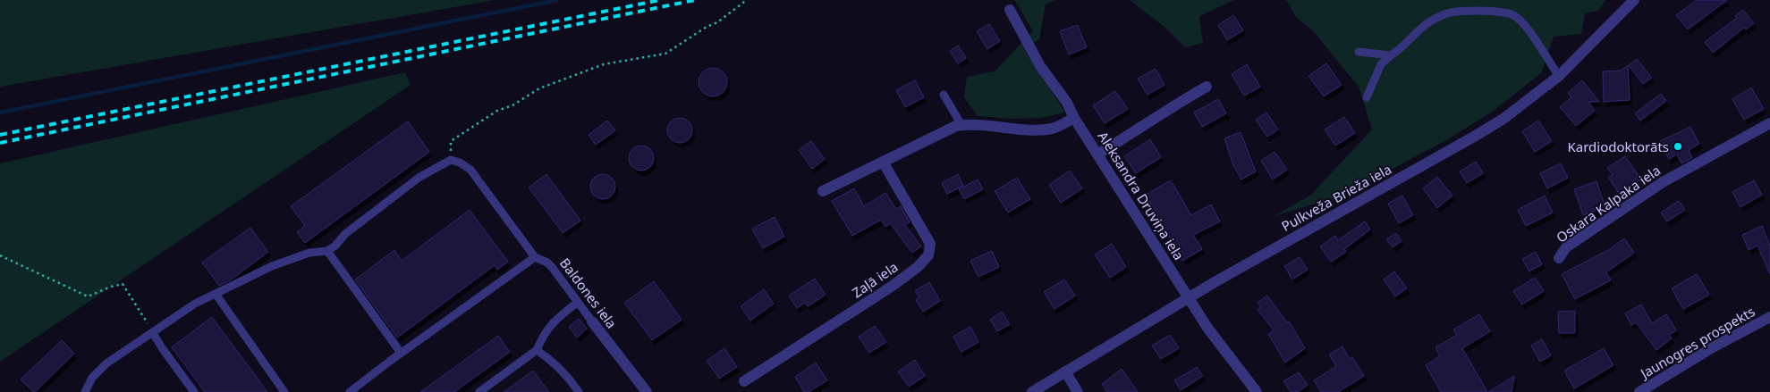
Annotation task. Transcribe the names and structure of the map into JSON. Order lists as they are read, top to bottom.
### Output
{
  "streets": {
    "street": [
      "Aleksandra Druviņa iela",
      "Pulkveža Brieža iela",
      "Oskara Kalpaka iela",
      "Zaļā iela",
      "Baldones iela",
      "Jaunogres prospekts"
    ]
  },
  "crossings": [
    ["Aleksandra Druviņa iela", "Pulkveža Brieža iela"]
  ],
  "places": ["Kardiodoktorāts"]
}
